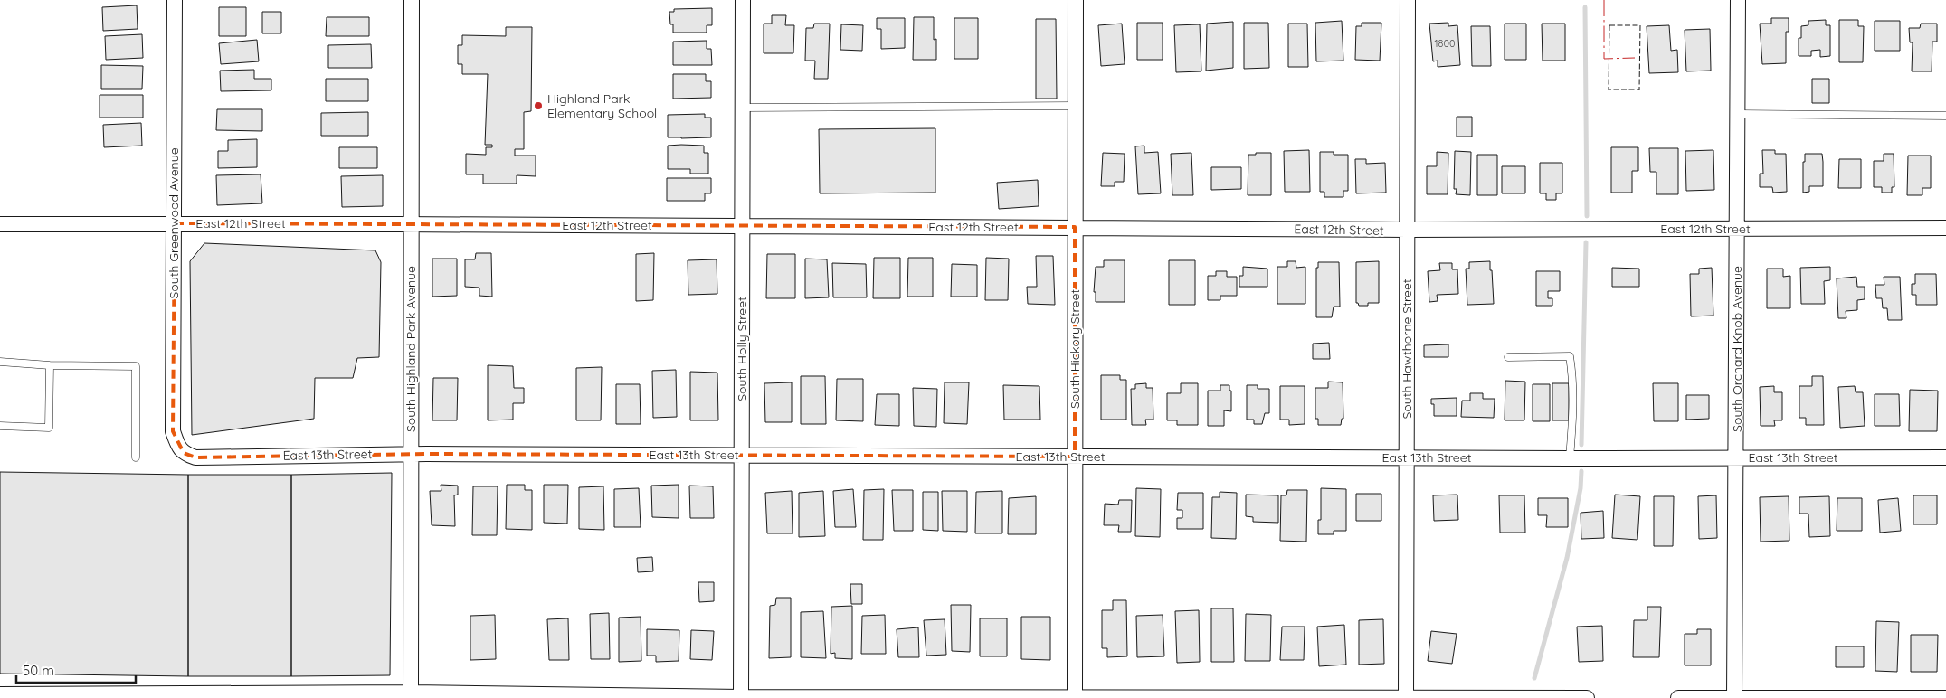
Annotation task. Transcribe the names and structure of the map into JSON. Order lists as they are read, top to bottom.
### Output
{
  "streets": {
    "street": [
      "South Greenwood Avenue",
      "East 12th Street",
      "South Highland Park Avenue",
      "South Holly Street",
      "South Hickory Street",
      "South Hawthorne Street",
      "South Orchard Knob Avenue",
      "East 13th Street"
    ]
  },
  "crossings": [
    ["South Greenwood Avenue", "East 12th Street"],
    ["South Greenwood Avenue", "East 13th Street"],
    ["East 12th Street", "South Highland Park Avenue"],
    ["East 12th Street", "South Holly Street"],
    ["East 12th Street", "South Hickory Street"],
    ["East 12th Street", "South Hawthorne Street"],
    ["East 12th Street", "South Orchard Knob Avenue"],
    ["South Highland Park Avenue", "East 13th Street"],
    ["South Holly Street", "East 13th Street"],
    ["South Hickory Street", "East 13th Street"],
    ["South Hawthorne Street", "East 13th Street"],
    ["South Orchard Knob Avenue", "East 13th Street"]
  ],
  "places": ["Highland Park Elementary School"],
  "house_numbers": ["1800"],
  "scale_bar": "50 m"
}
